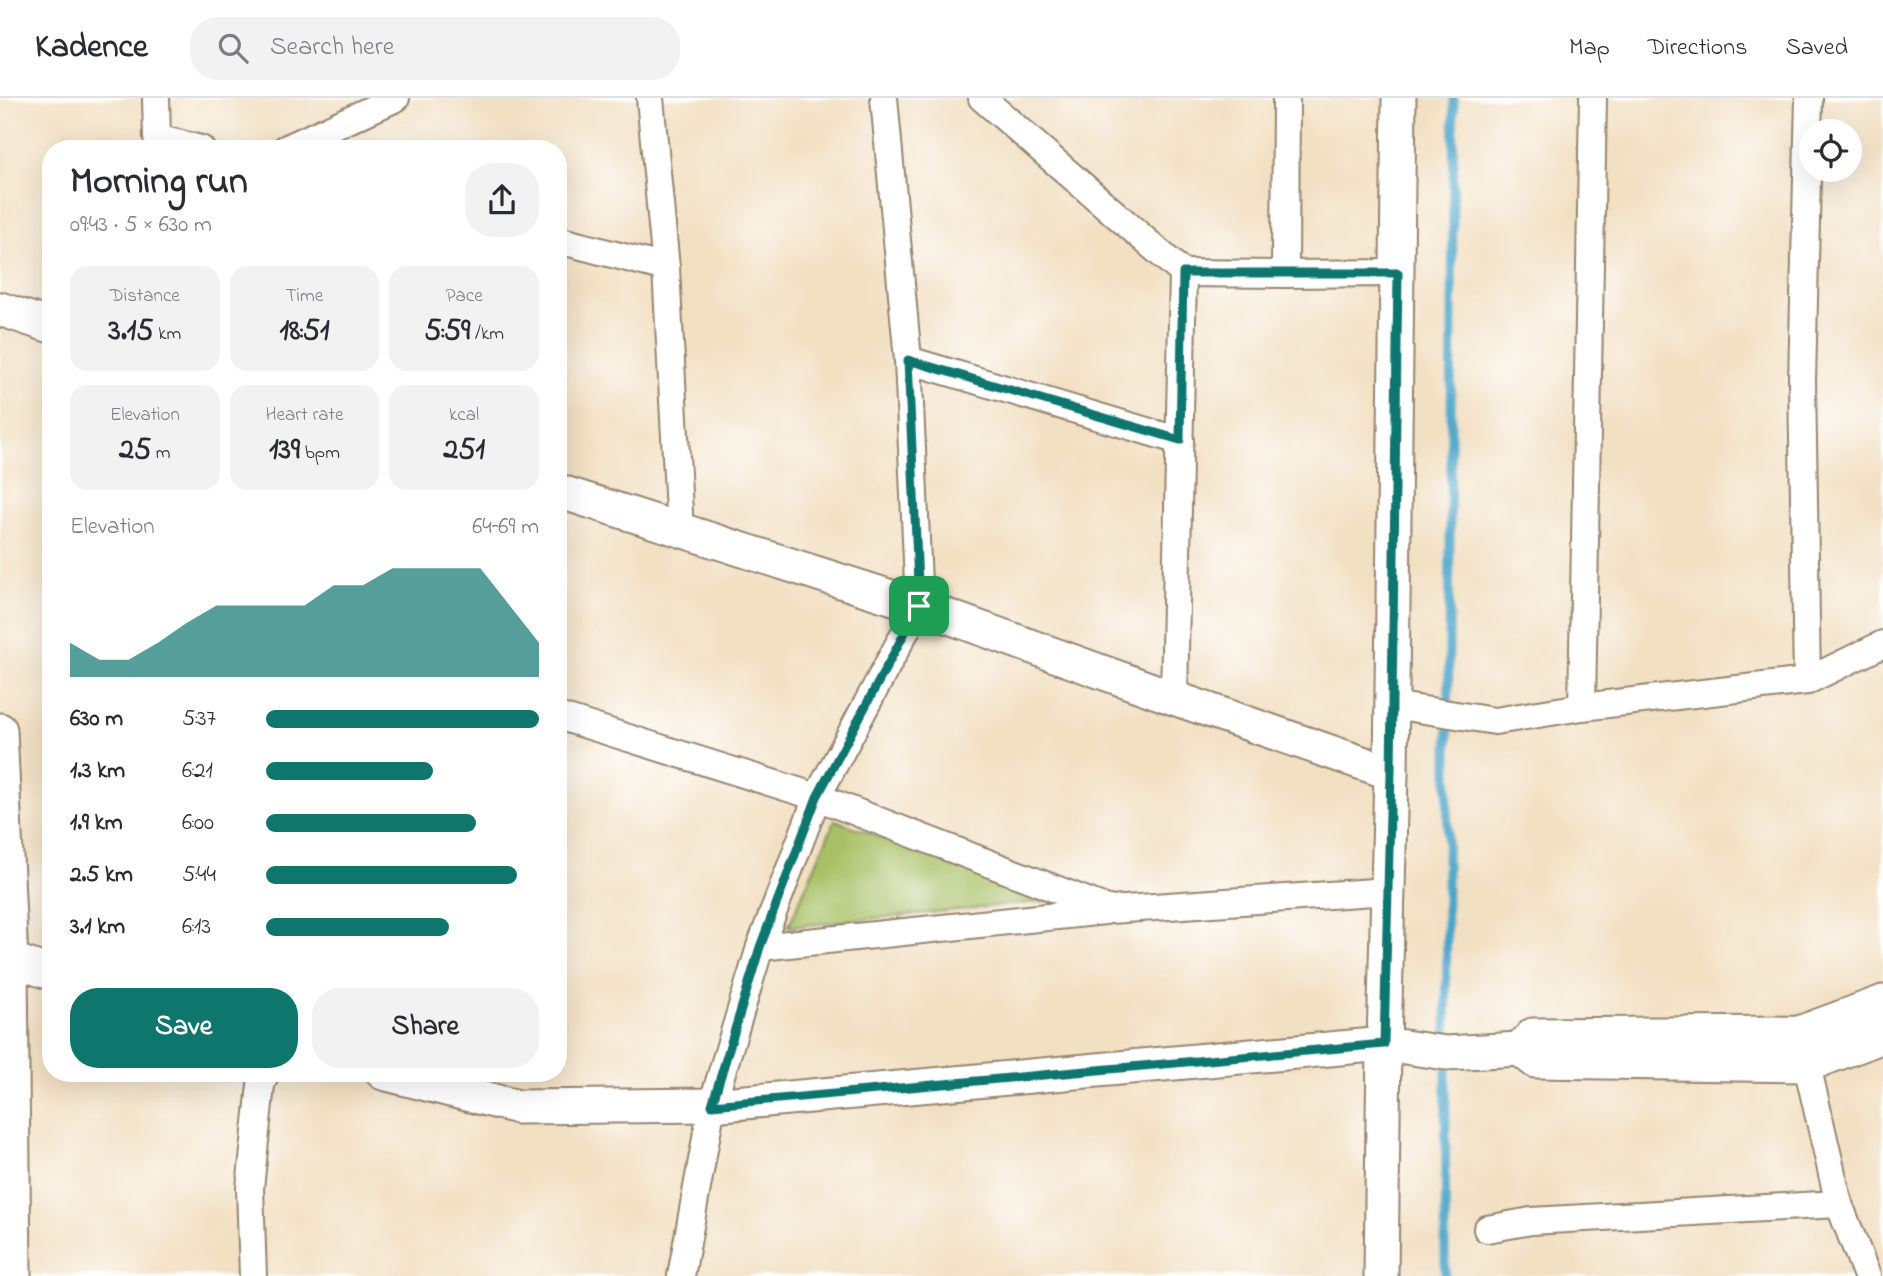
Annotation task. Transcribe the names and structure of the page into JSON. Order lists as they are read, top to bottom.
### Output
{
  "page": {
    "header": "Kadence",
    "search": "Search here",
    "nav": ["Map", "Directions", "Saved"],
    "heading": ["Morning run", "09:43 · 5 × 630 m"],
    "stats": [
      ["Distance", "3.15 km"],
      ["Time", "18:51"],
      ["Pace", "5:59 /km"],
      ["Elevation", "25 m"],
      ["Heart rate", "139 bpm"],
      ["kcal", "251"]
    ],
    "chart": ["Elevation", "64–69 m"],
    "list": [
      {
        "name": "630 m",
        "note": "5:37"
      },
      {
        "name": "1.3 km",
        "note": "6:21"
      },
      {
        "name": "1.9 km",
        "note": "6:00"
      },
      {
        "name": "2.5 km",
        "note": "5:44"
      },
      {
        "name": "3.1 km",
        "note": "6:13"
      }
    ],
    "buttons": ["Save", "Share"]
  }
}
